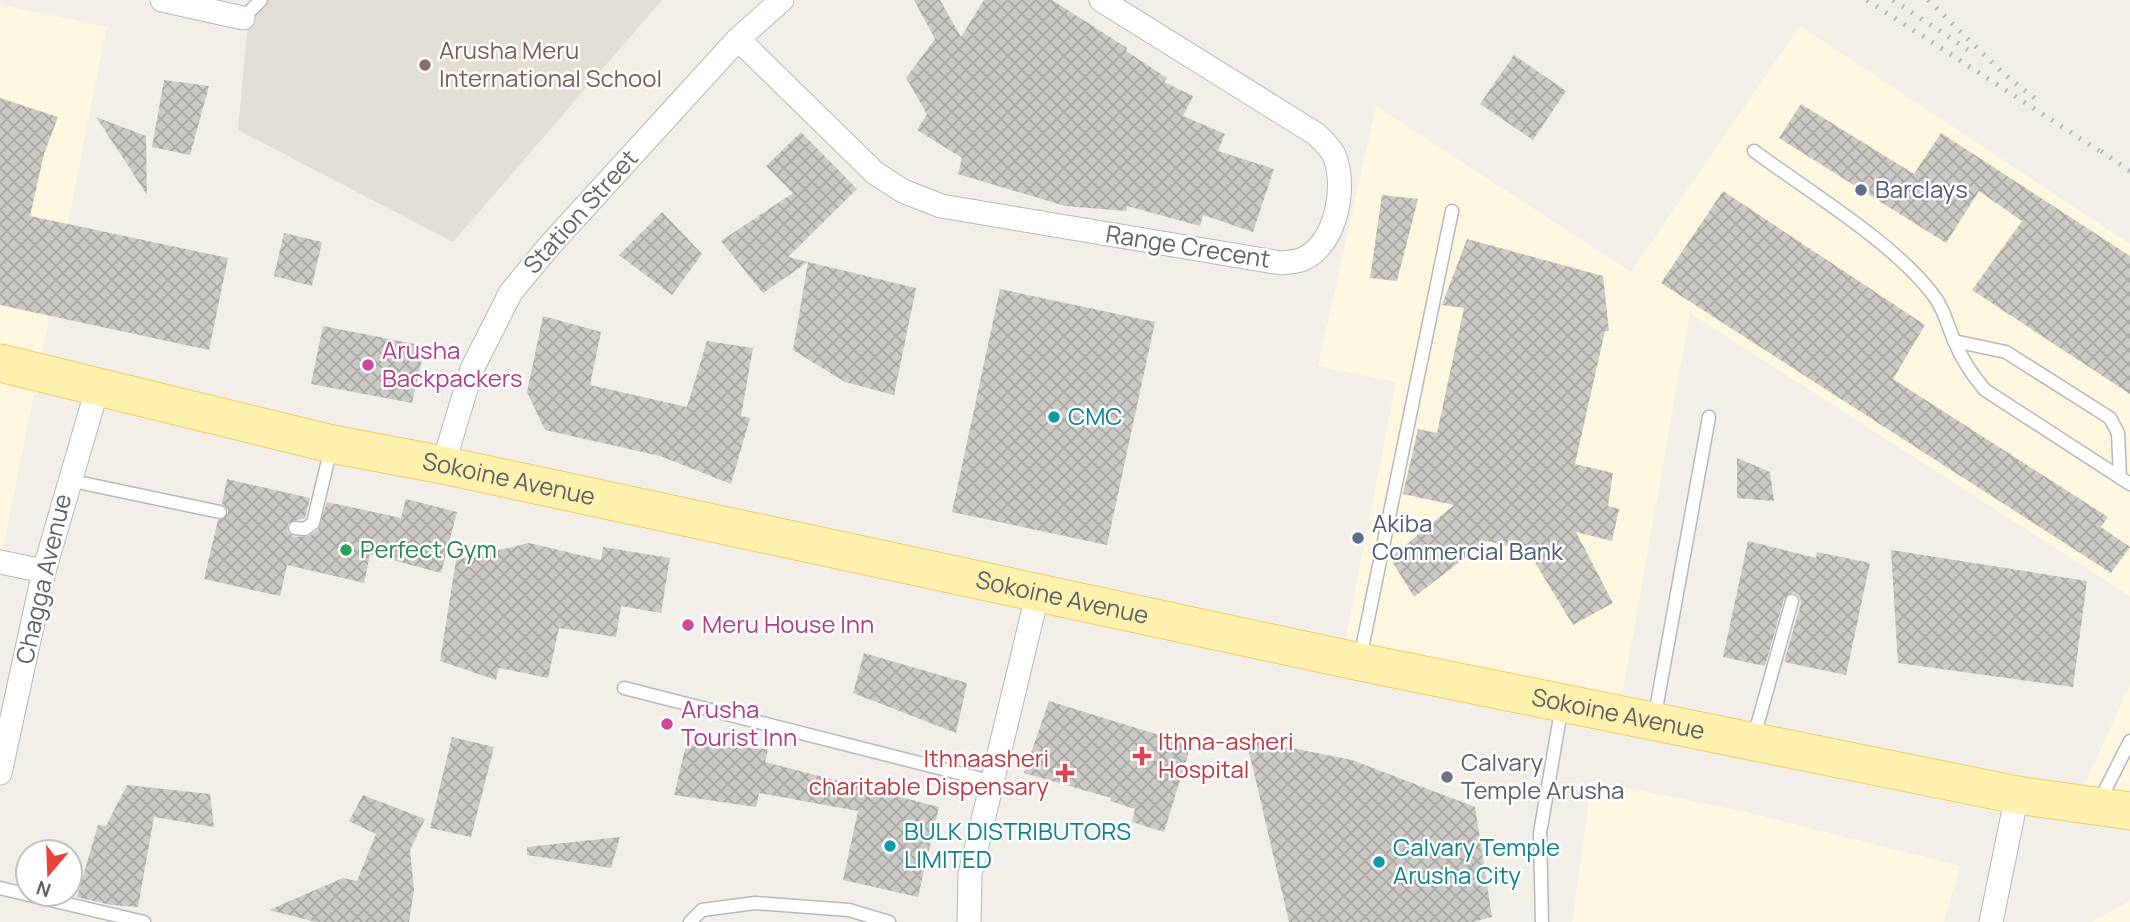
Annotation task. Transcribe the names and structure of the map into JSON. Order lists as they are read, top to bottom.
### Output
{
  "streets": {
    "main road": ["Sokoine Avenue"],
    "street": ["Station Street", "Range Crecent", "Chagga Avenue"]
  },
  "crossings": [
    ["Station Street", "Range Crecent"],
    ["Station Street", "Sokoine Avenue"],
    ["Sokoine Avenue", "Chagga Avenue"]
  ],
  "places": {
    "other": [
      "Arusha Meru International School",
      "Barclays",
      "Arusha Backpackers",
      "CMC",
      "Akiba Commercial Bank",
      "Perfect Gym",
      "Meru House Inn",
      "Arusha Tourist Inn",
      "Calvary Temple Arusha",
      "BULK DISTRIBUTORS LIMITED",
      "Calvary Temple Arusha City"
    ],
    "health": ["Ithna-asheri Hospital", "Ithnaasheri charitable Dispensary"]
  },
  "north": "bottom"
}
